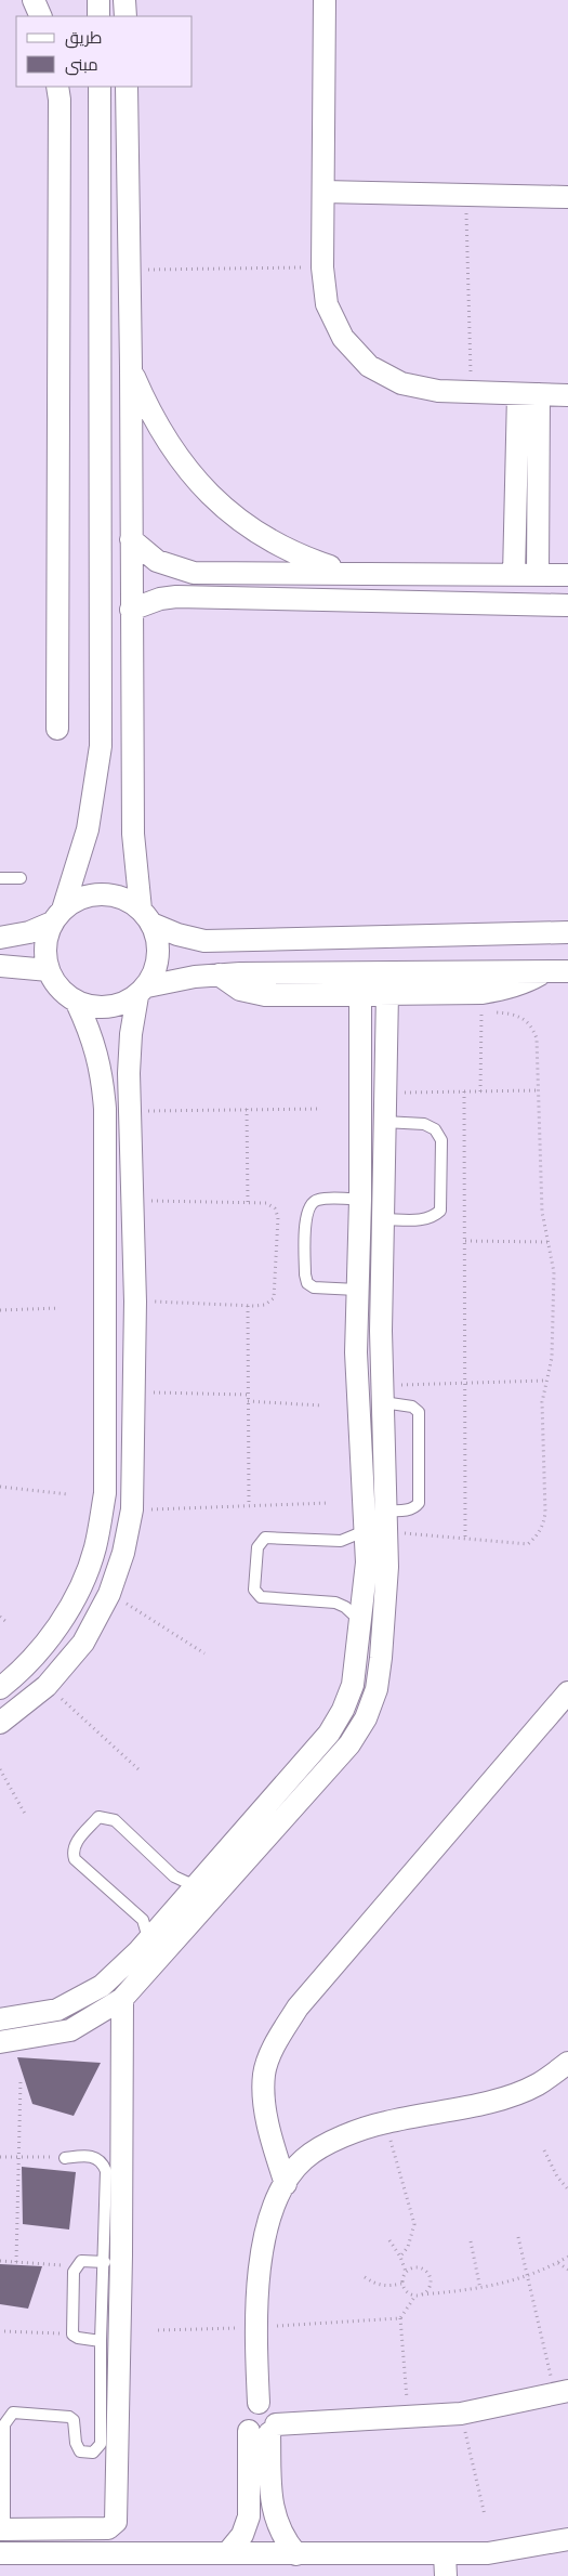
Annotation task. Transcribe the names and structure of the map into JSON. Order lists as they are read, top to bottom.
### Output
{
  "legend": ["طريق", "مبنى"]
}
